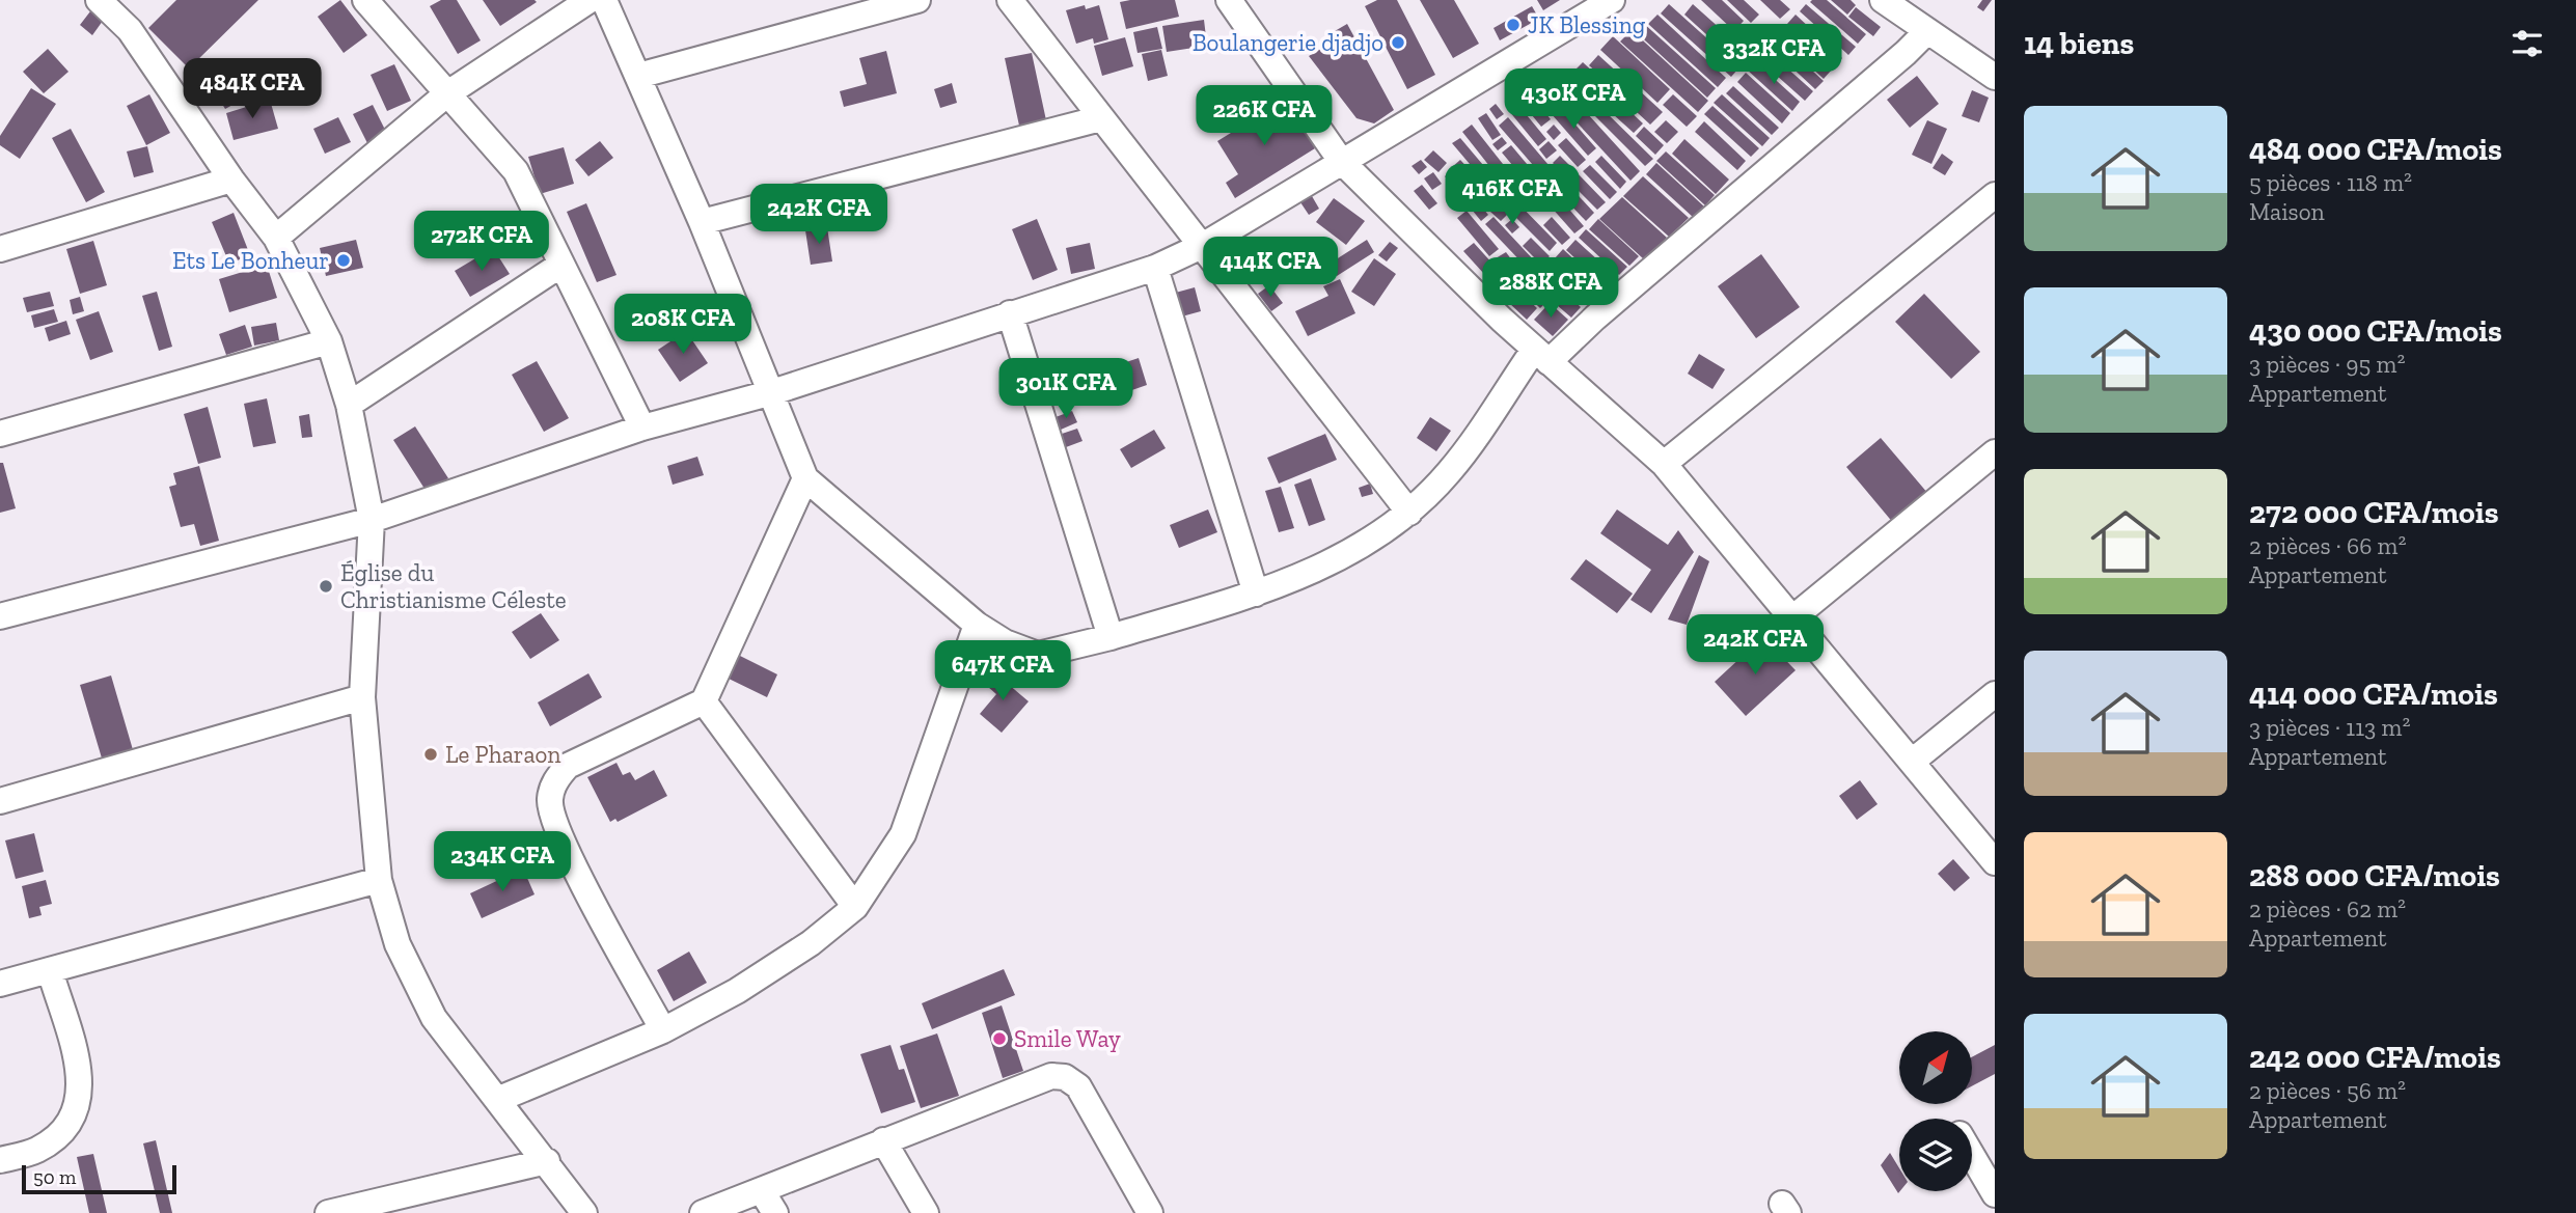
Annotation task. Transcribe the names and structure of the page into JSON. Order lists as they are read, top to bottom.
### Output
{
  "places": [
    "JK Blessing",
    "Boulangerie djadjo",
    "Ets Le Bonheur",
    "Église du Christianisme Céleste",
    "Le Pharaon",
    "Smile Way"
  ],
  "scale_bar": "50 m",
  "north": "top right",
  "page": {
    "heading": "14 biens",
    "price": [
      "332K CFA",
      "484K CFA",
      "430K CFA",
      "226K CFA",
      "416K CFA",
      "242K CFA",
      "272K CFA",
      "414K CFA",
      "288K CFA",
      "208K CFA",
      "301K CFA",
      "242K CFA",
      "647K CFA",
      "234K CFA"
    ],
    "list": [
      {
        "name": "484 000 CFA/mois",
        "note": "5 pièces · 118 m² · Maison"
      },
      {
        "name": "430 000 CFA/mois",
        "note": "3 pièces · 95 m² · Appartement"
      },
      {
        "name": "272 000 CFA/mois",
        "note": "2 pièces · 66 m² · Appartement"
      },
      {
        "name": "414 000 CFA/mois",
        "note": "3 pièces · 113 m² · Appartement"
      },
      {
        "name": "288 000 CFA/mois",
        "note": "2 pièces · 62 m² · Appartement"
      },
      {
        "name": "242 000 CFA/mois",
        "note": "2 pièces · 56 m² · Appartement"
      }
    ],
    "scale": "50 m"
  }
}
